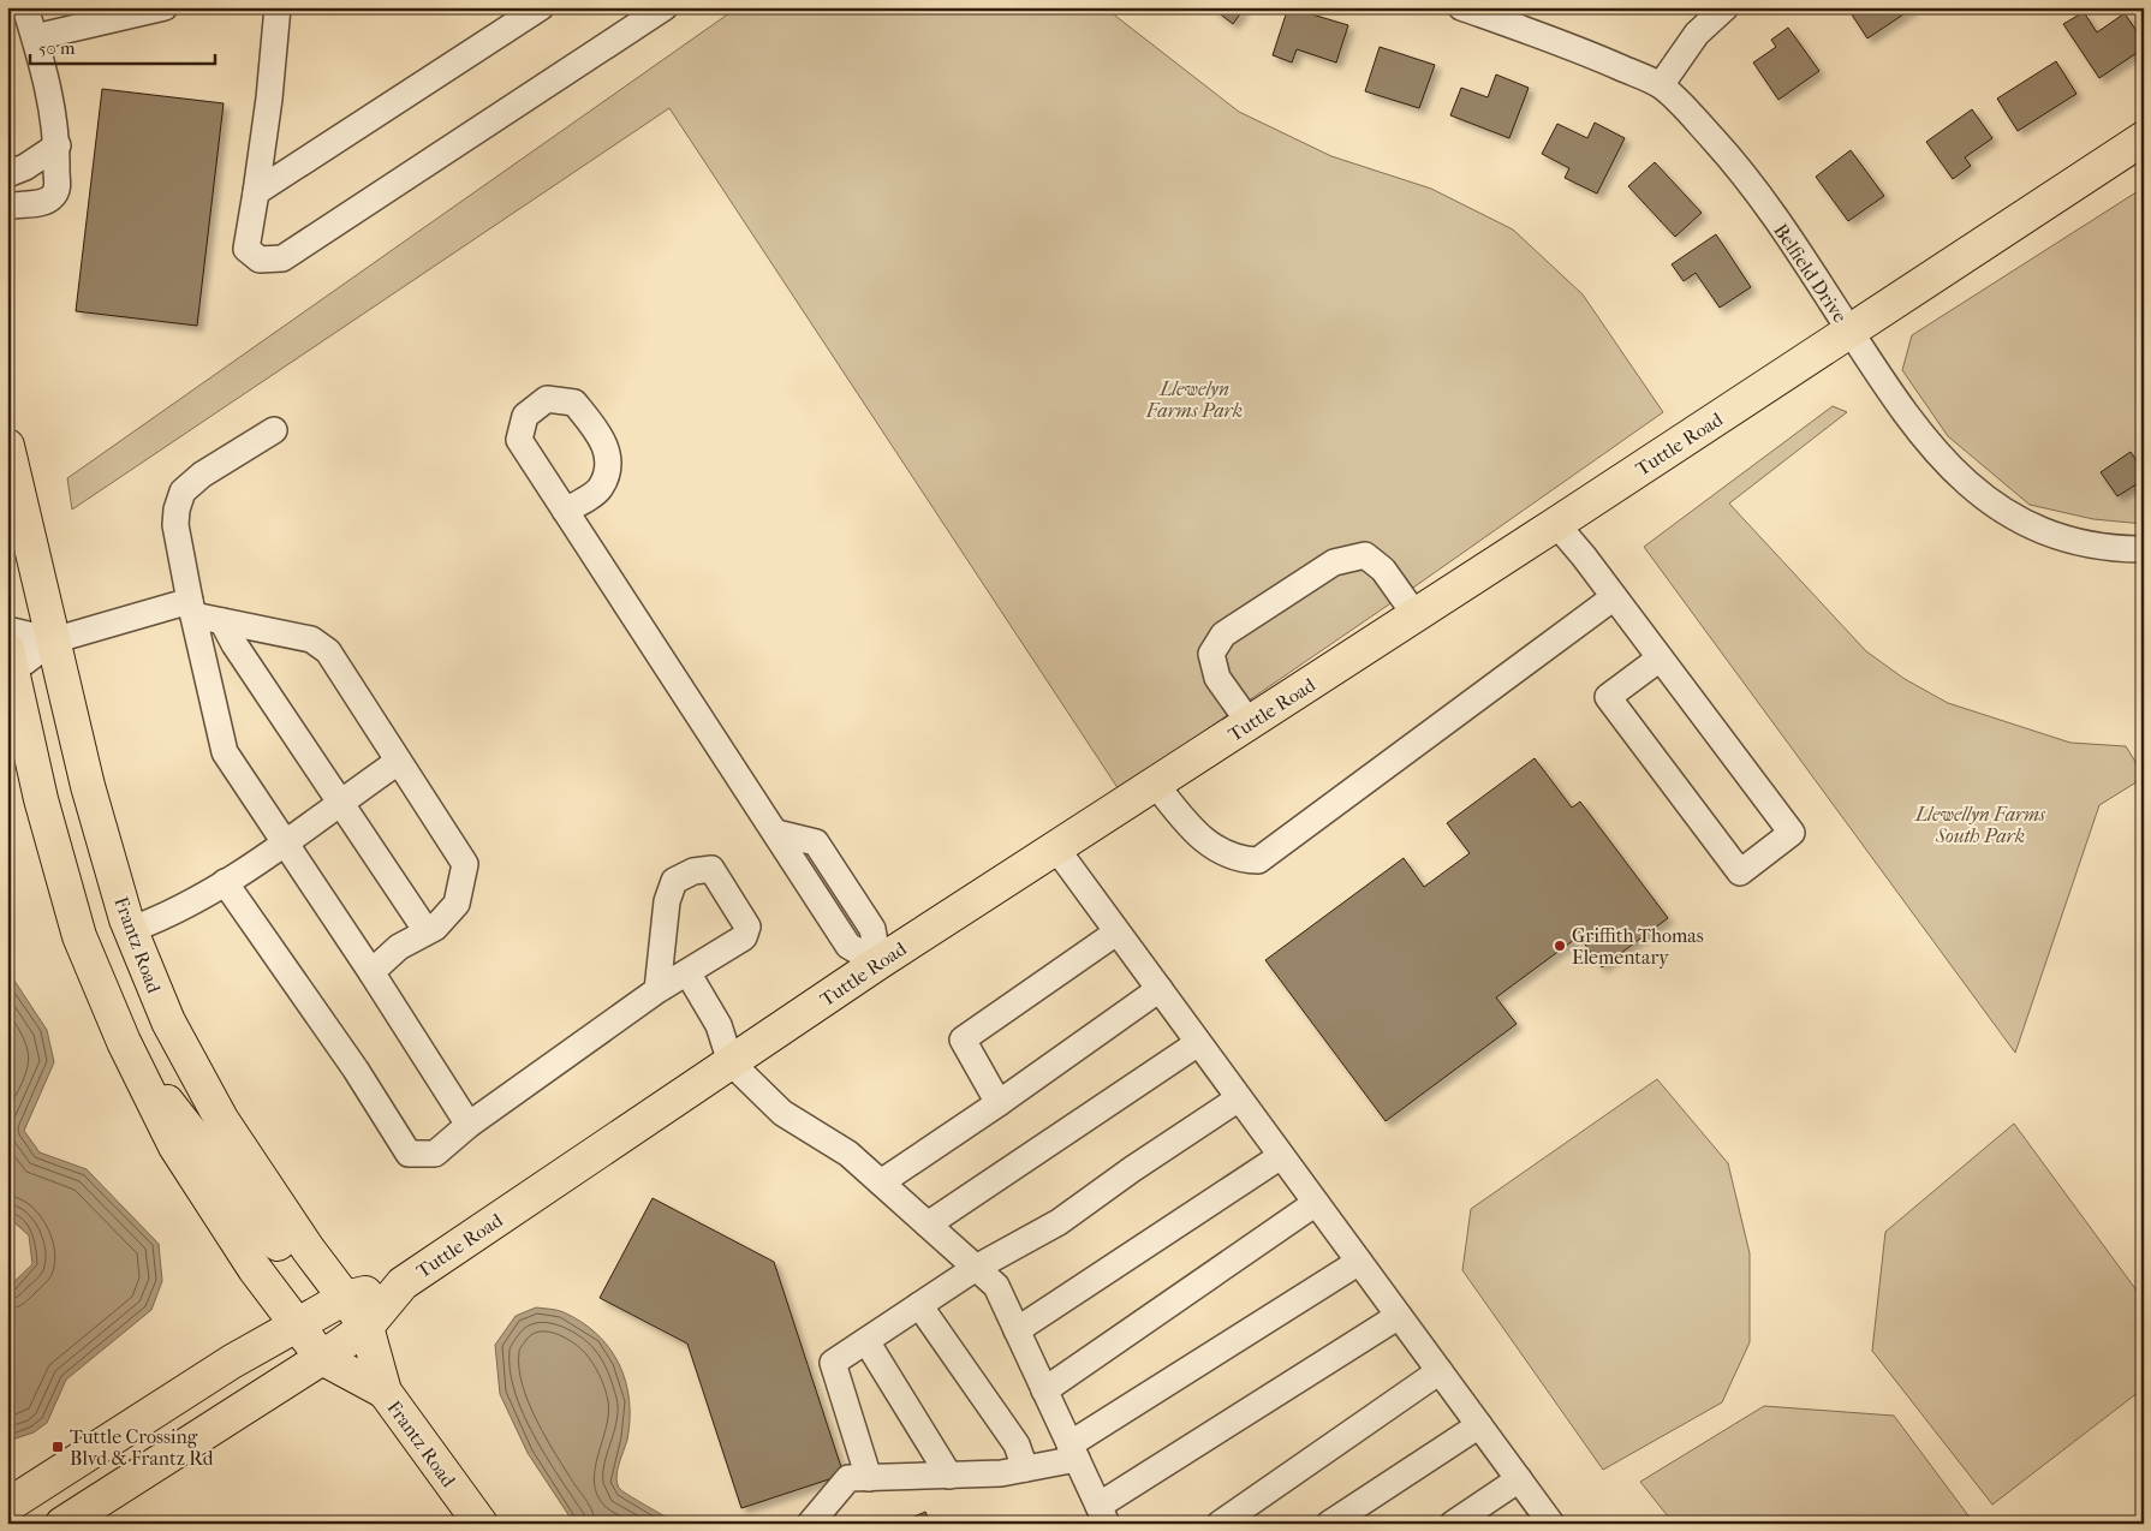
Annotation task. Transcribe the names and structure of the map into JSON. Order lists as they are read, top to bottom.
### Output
{
  "streets": {
    "main road": ["Tuttle Road", "Frantz Road"],
    "street": ["Belfield Drive"]
  },
  "crossings": [
    ["Belfield Drive", "Tuttle Road"]
  ],
  "parks": ["Llewelyn Farms Park", "Llewellyn Farms South Park"],
  "places": {
    "other": ["Griffith Thomas Elementary"],
    "transit": ["Tuttle Crossing Blvd & Frantz Rd"]
  },
  "scale_bar": "50 m"
}
